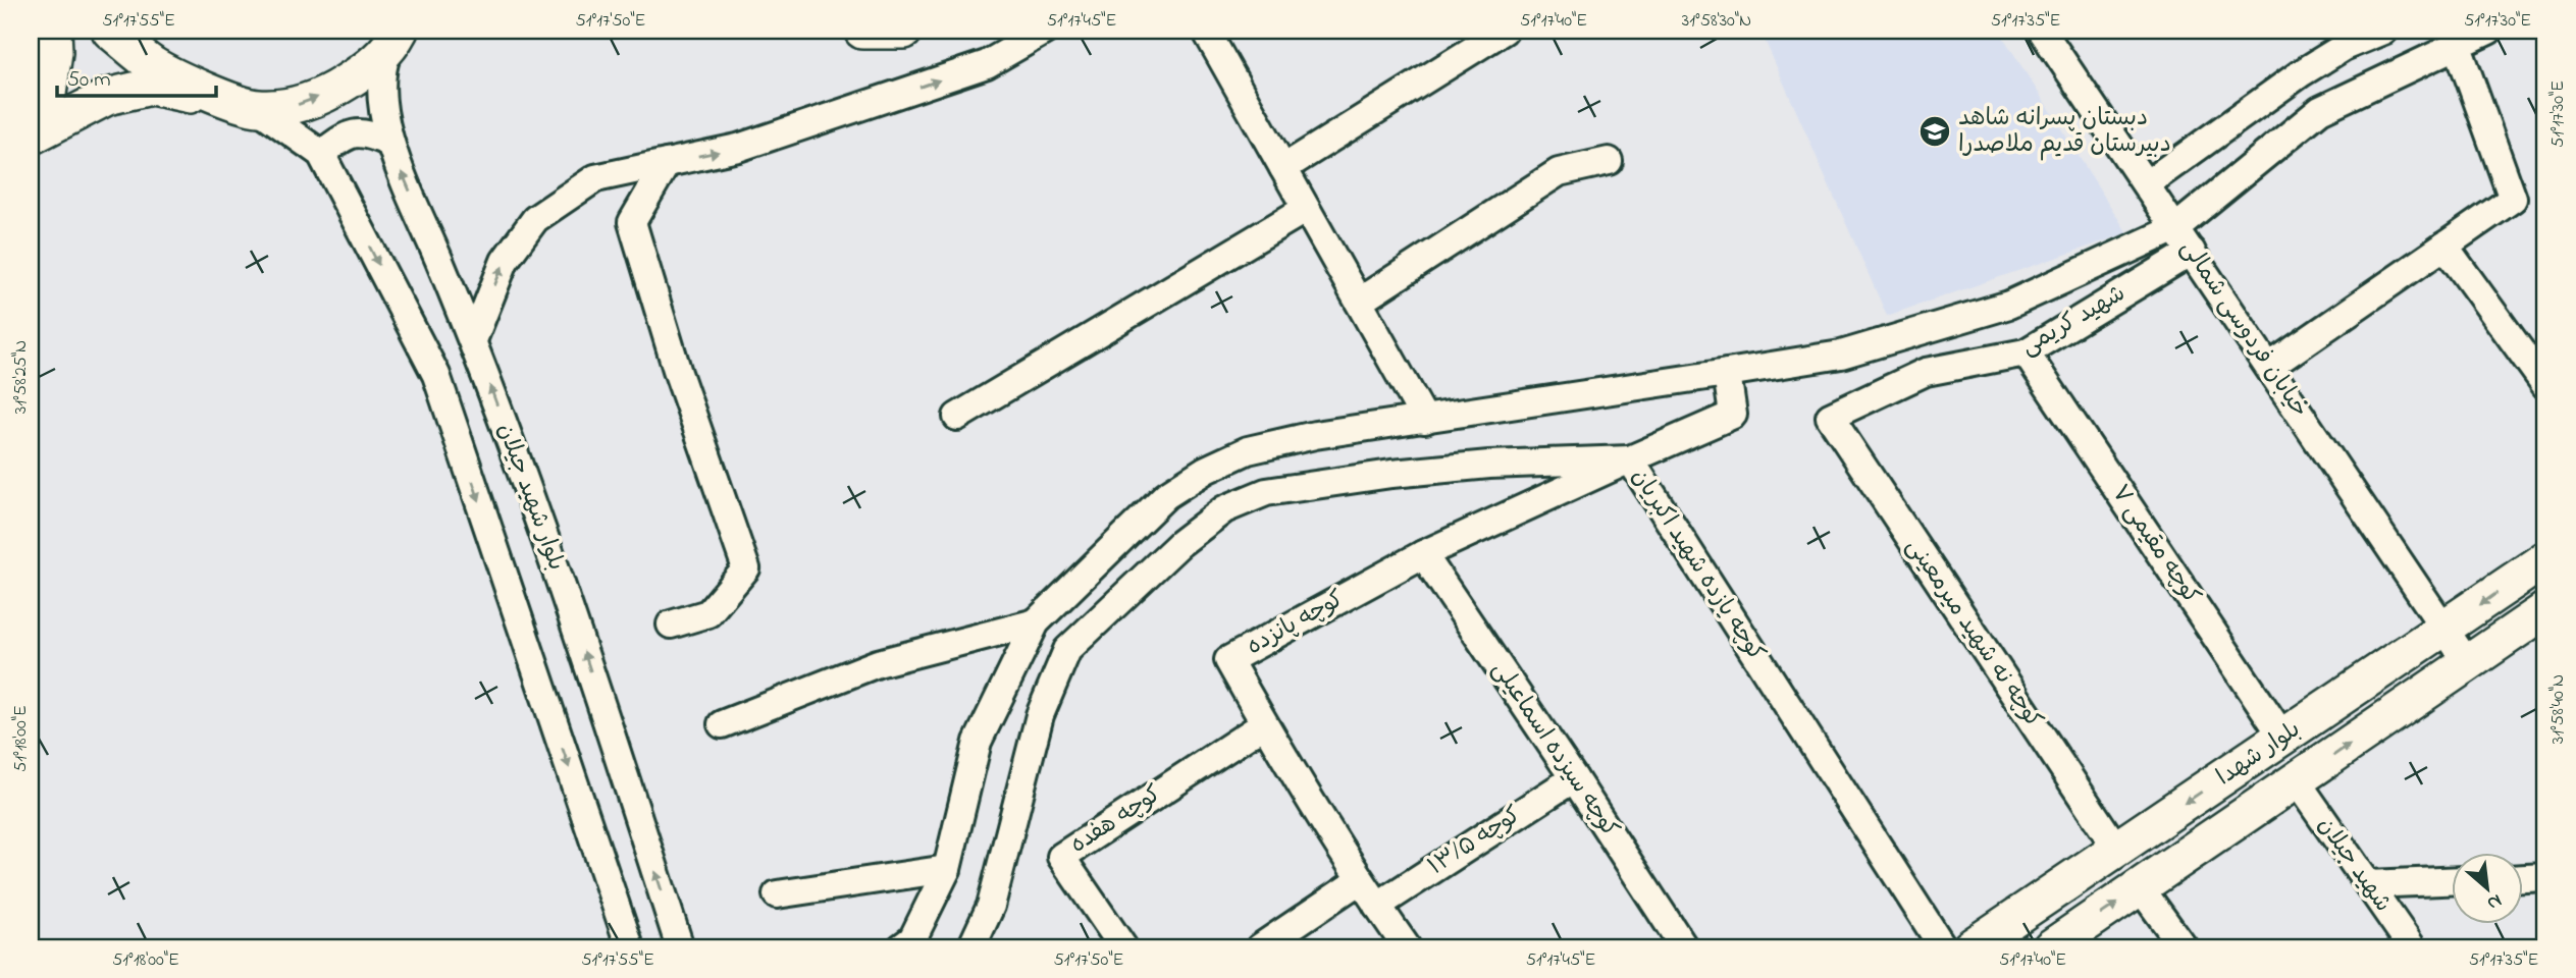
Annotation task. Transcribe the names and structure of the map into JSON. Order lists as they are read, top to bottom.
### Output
{
  "streets": {
    "main road": ["بلوار شهدا"],
    "street": [
      "شهید کریمی",
      "خیابان فردوسی شمالی",
      "بلوار شهید جیلان",
      "کوچه مقیمی ۷",
      "کوچه یازده شهید اکبریان",
      "کوچه پانزده",
      "کوچه نه شهید میرمعینی",
      "کوچه سیزده اسماعیلی",
      "کوچه هفده",
      "کوچه ۱۳/۵",
      "شهید جیلان"
    ]
  },
  "crossings": [
    ["شهید کریمی", "خیابان فردوسی شمالی"],
    ["شهید کریمی", "کوچه مقیمی ۷"],
    ["شهید کریمی", "کوچه نه شهید میرمعینی"],
    ["خیابان فردوسی شمالی", "بلوار شهدا"],
    ["کوچه مقیمی ۷", "بلوار شهدا"],
    ["کوچه یازده شهید اکبریان", "کوچه پانزده"],
    ["کوچه پانزده", "کوچه سیزده اسماعیلی"],
    ["کوچه پانزده", "کوچه هفده"],
    ["کوچه پانزده", "کوچه ۱۳/۵"],
    ["کوچه نه شهید میرمعینی", "بلوار شهدا"],
    ["کوچه سیزده اسماعیلی", "کوچه ۱۳/۵"],
    ["بلوار شهدا", "شهید جیلان"]
  ],
  "places": {
    "school or university": ["دبستان پسرانه شاهد دبیرستان قدیم ملاصدرا"]
  },
  "scale_bar": "50 m",
  "north": "bottom right",
  "coordinates": [
    "51°17'55\"E",
    "51°17'50\"E",
    "51°17'45\"E",
    "51°17'40\"E",
    "31°58'30\"N",
    "51°17'35\"E",
    "51°17'30\"E",
    "31°58'25\"N",
    "31°58'40\"N",
    "51°18'00\"E"
  ]
}
